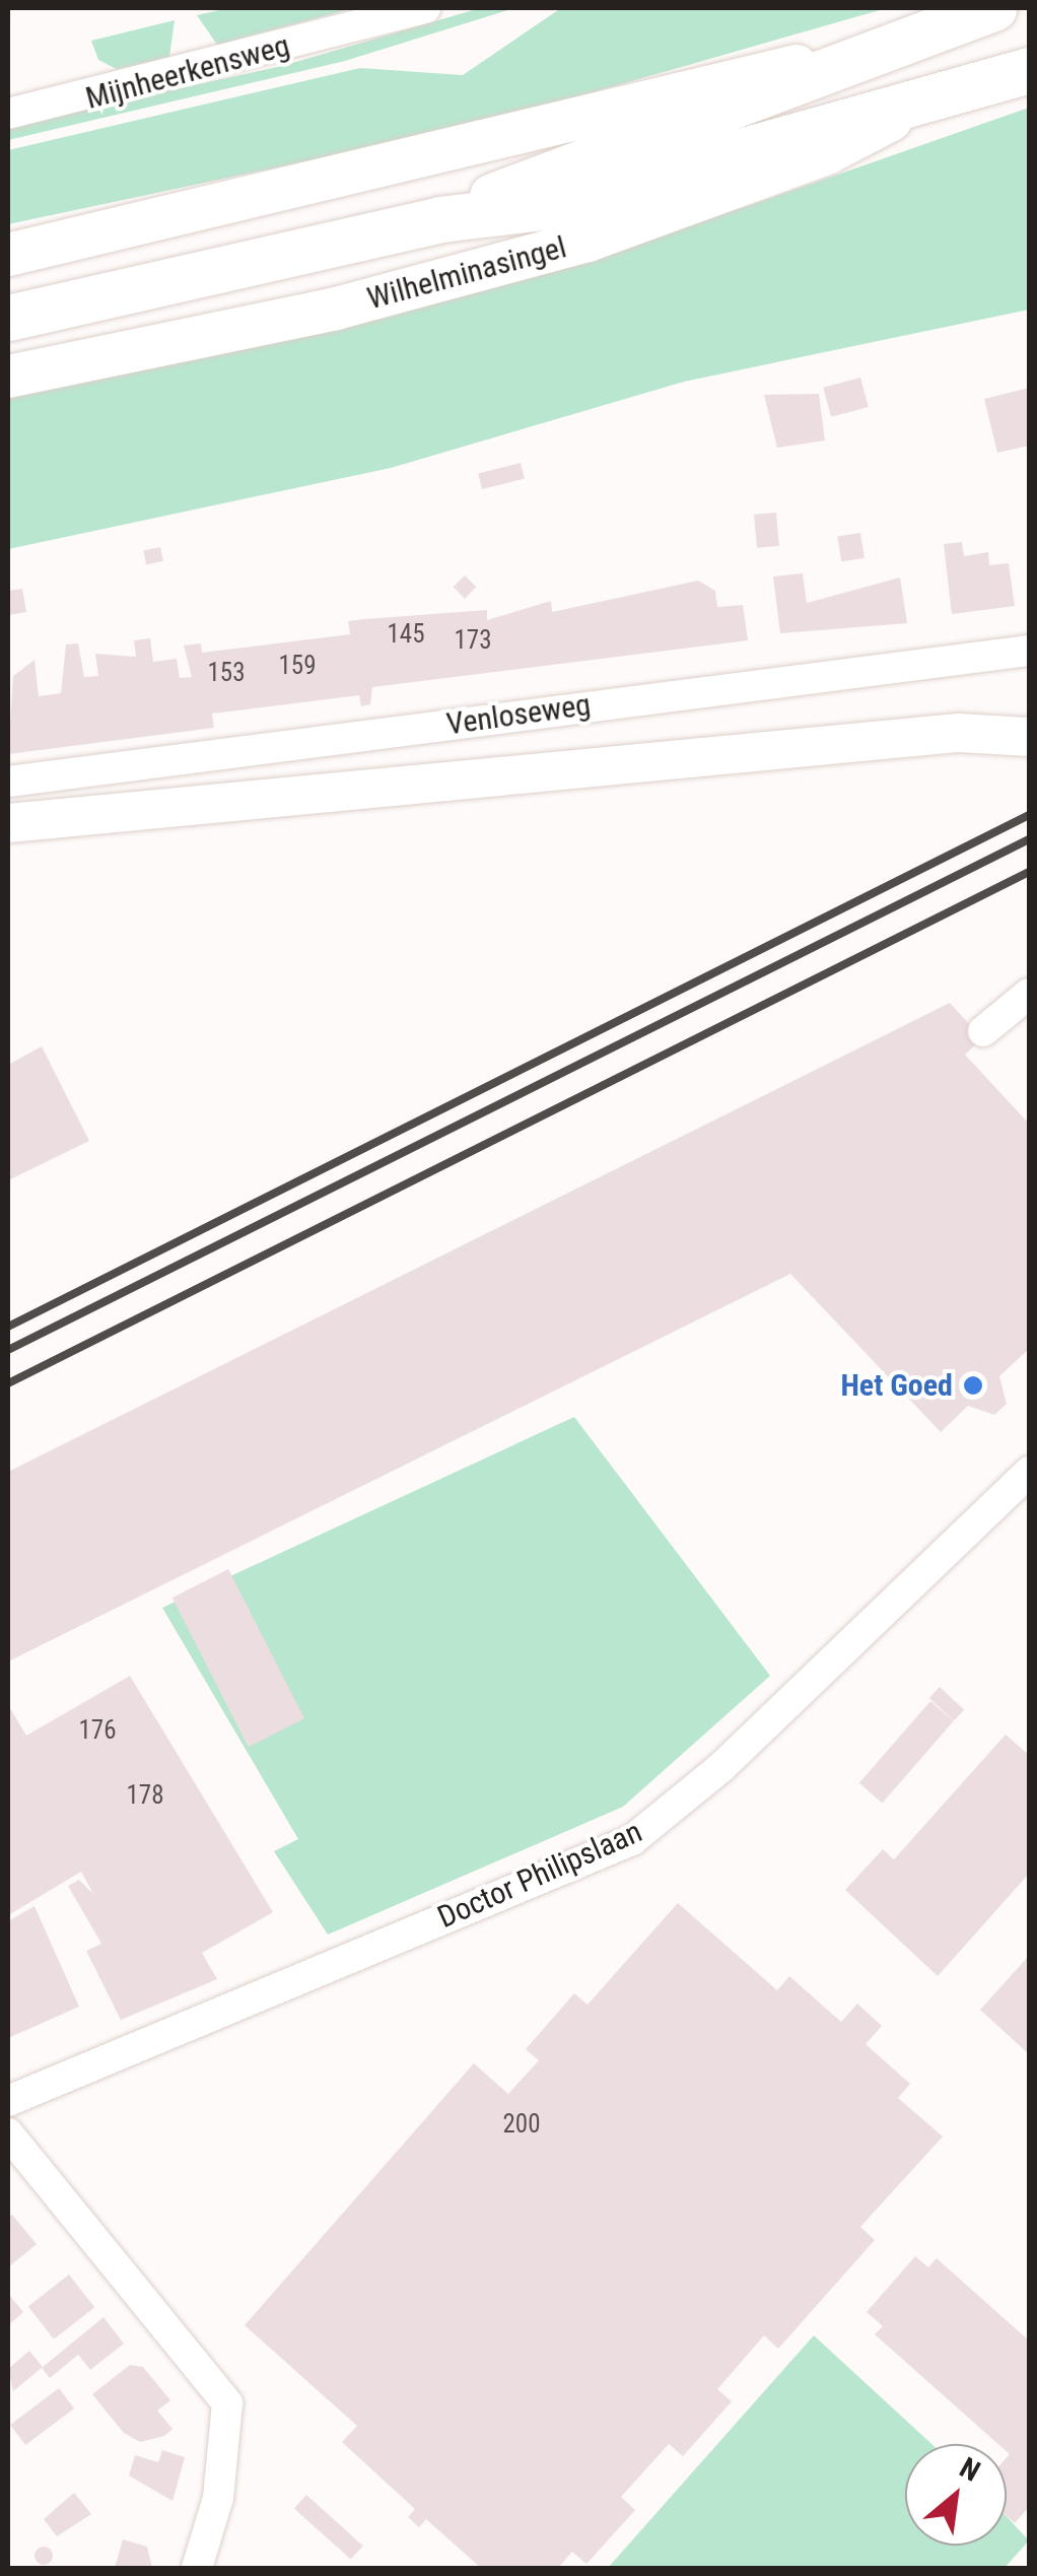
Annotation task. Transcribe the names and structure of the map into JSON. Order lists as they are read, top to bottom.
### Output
{
  "streets": {
    "main road": ["Wilhelminasingel"],
    "street": ["Mijnheerkensweg", "Venloseweg", "Doctor Philipslaan"]
  },
  "places": ["Het Goed"],
  "house_numbers": [
    "145",
    "173",
    "159",
    "153",
    "176",
    "178",
    "200"
  ],
  "north": "top right"
}
